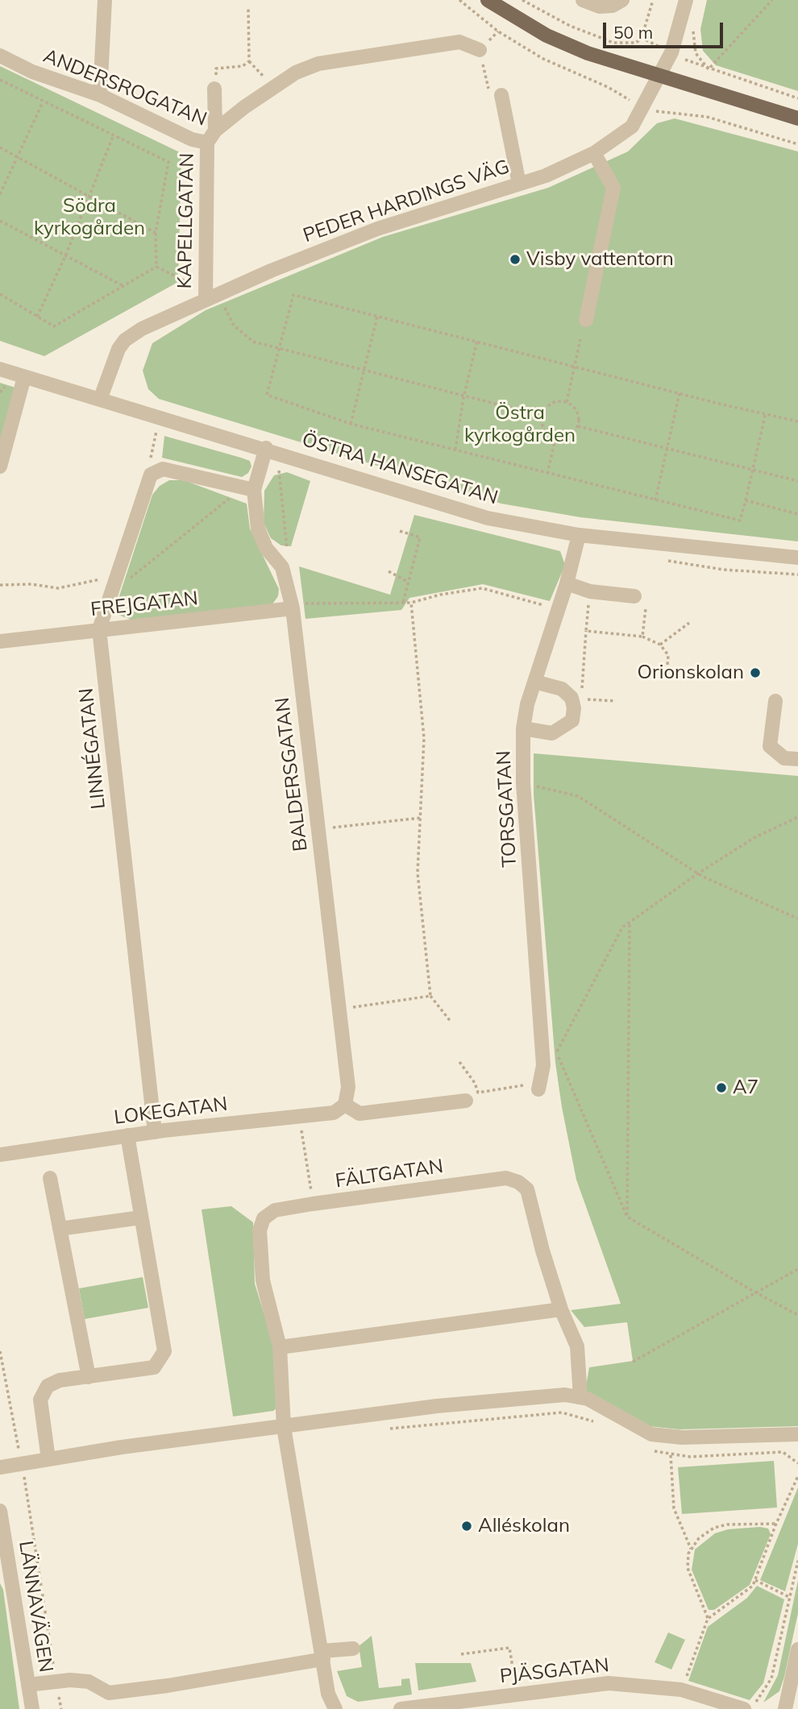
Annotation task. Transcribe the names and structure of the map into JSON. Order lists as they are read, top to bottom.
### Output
{
  "streets": {
    "street": [
      "ANDERSROGATAN",
      "PEDER HARDINGS VÄG",
      "KAPELLGATAN",
      "ÖSTRA HANSEGATAN",
      "FREJGATAN",
      "LINNÉGATAN",
      "BALDERSGATAN",
      "TORSGATAN",
      "LOKEGATAN",
      "FÄLTGATAN",
      "LÄNNAVÄGEN",
      "PJÄSGATAN"
    ]
  },
  "crossings": [
    ["ANDERSROGATAN", "KAPELLGATAN"],
    ["PEDER HARDINGS VÄG", "KAPELLGATAN"],
    ["PEDER HARDINGS VÄG", "ÖSTRA HANSEGATAN"],
    ["ÖSTRA HANSEGATAN", "BALDERSGATAN"],
    ["ÖSTRA HANSEGATAN", "TORSGATAN"],
    ["FREJGATAN", "LINNÉGATAN"],
    ["FREJGATAN", "BALDERSGATAN"],
    ["LINNÉGATAN", "LOKEGATAN"],
    ["BALDERSGATAN", "LOKEGATAN"]
  ],
  "parks": ["Södra kyrkogården", "Östra kyrkogården"],
  "places": [
    "Visby vattentorn",
    "Orionskolan",
    "A7",
    "Alléskolan"
  ],
  "scale_bar": "50 m"
}
